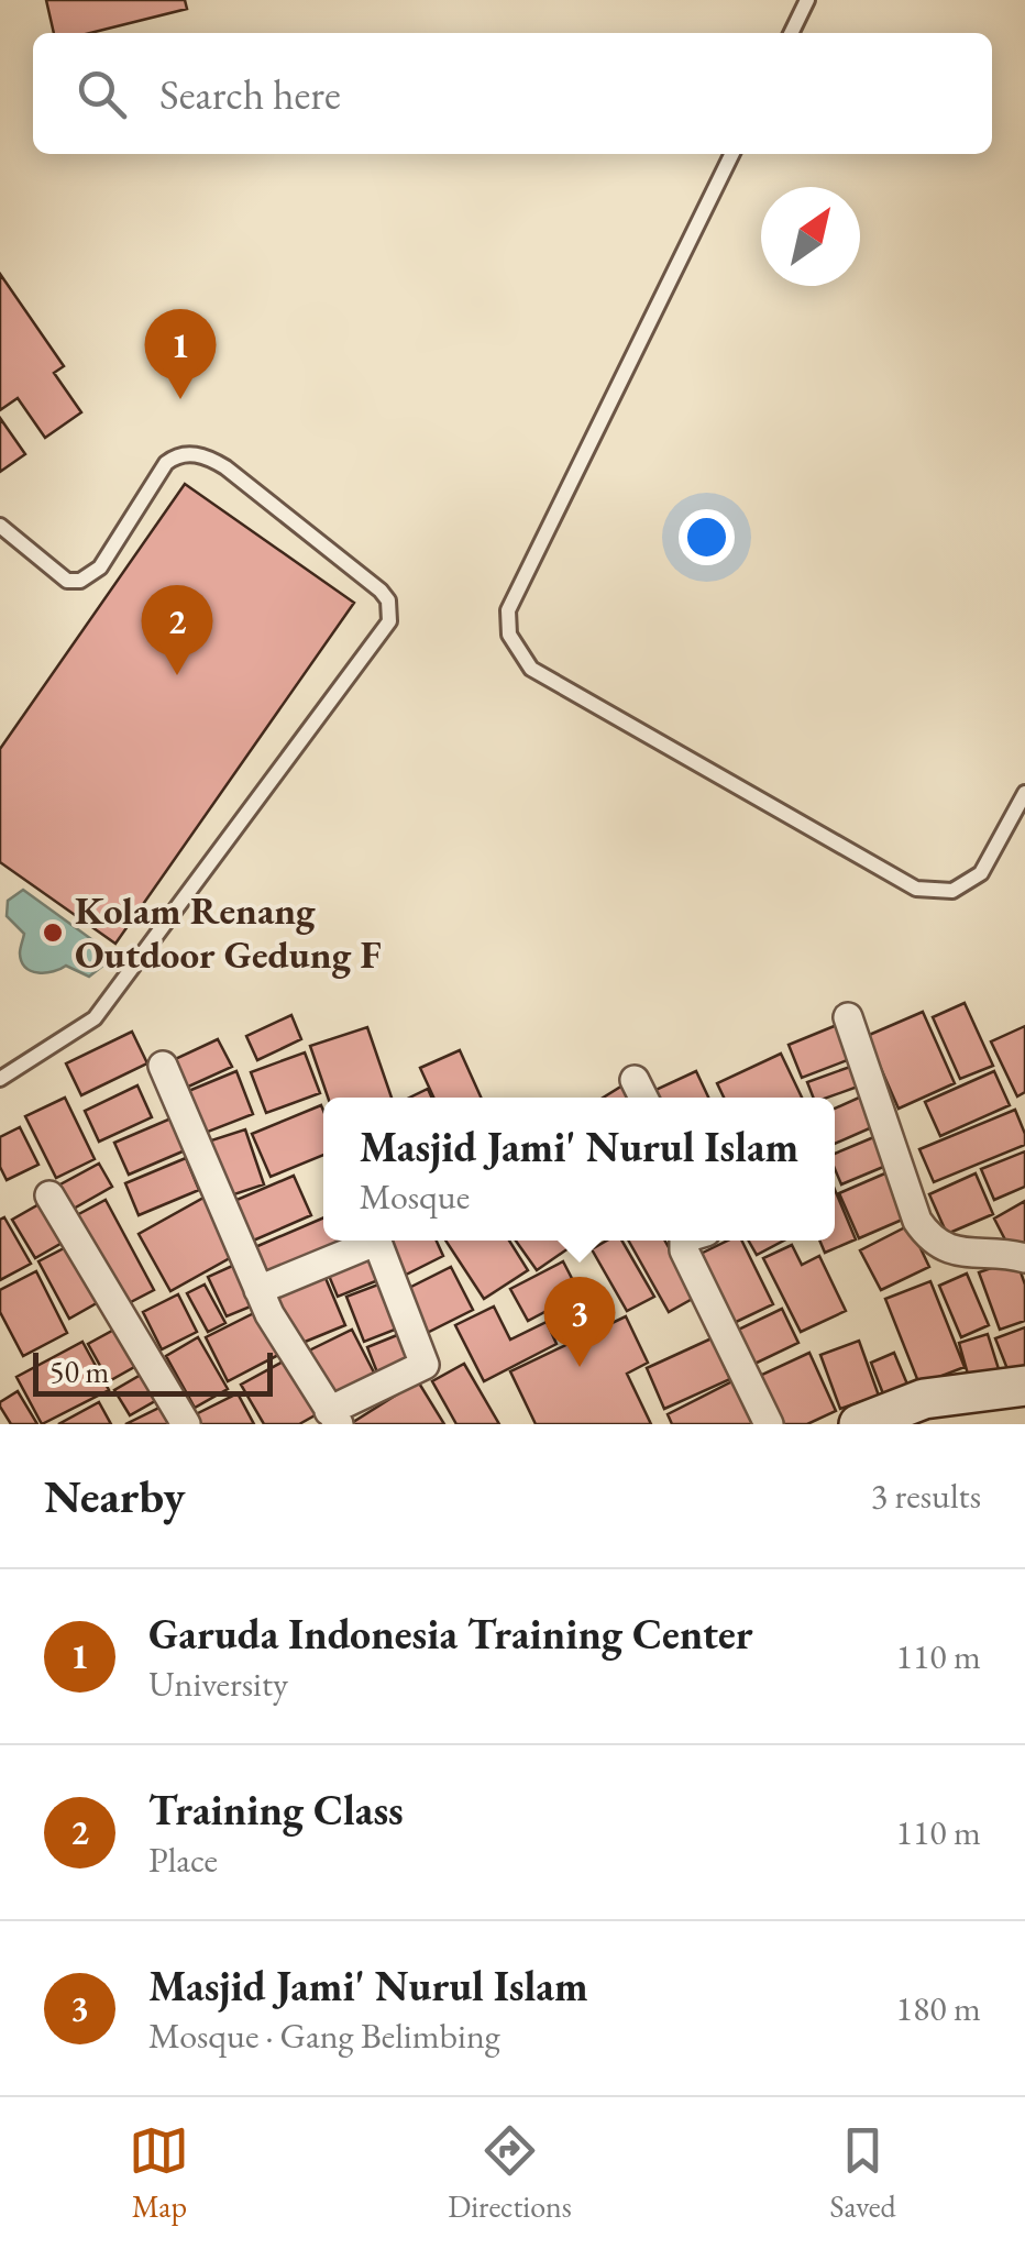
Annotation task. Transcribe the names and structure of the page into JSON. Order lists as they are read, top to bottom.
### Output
{
  "places": ["Kolam Renang Outdoor Gedung F"],
  "scale_bar": "50 m",
  "north": "top right",
  "page": {
    "search": "Search here",
    "pins": ["1", "2", "3"],
    "popup": ["Masjid Jami' Nurul Islam", "Mosque"],
    "scale": "50 m",
    "heading": ["Nearby", "3 results"],
    "list": [
      {
        "mark": "1",
        "name": "Garuda Indonesia Training Center",
        "note": "University",
        "value": "110 m"
      },
      {
        "mark": "2",
        "name": "Training Class",
        "note": "Place",
        "value": "110 m"
      },
      {
        "mark": "3",
        "name": "Masjid Jami' Nurul Islam",
        "note": "Mosque · Gang Belimbing",
        "value": "180 m"
      }
    ],
    "nav": ["Map", "Directions", "Saved"]
  }
}
